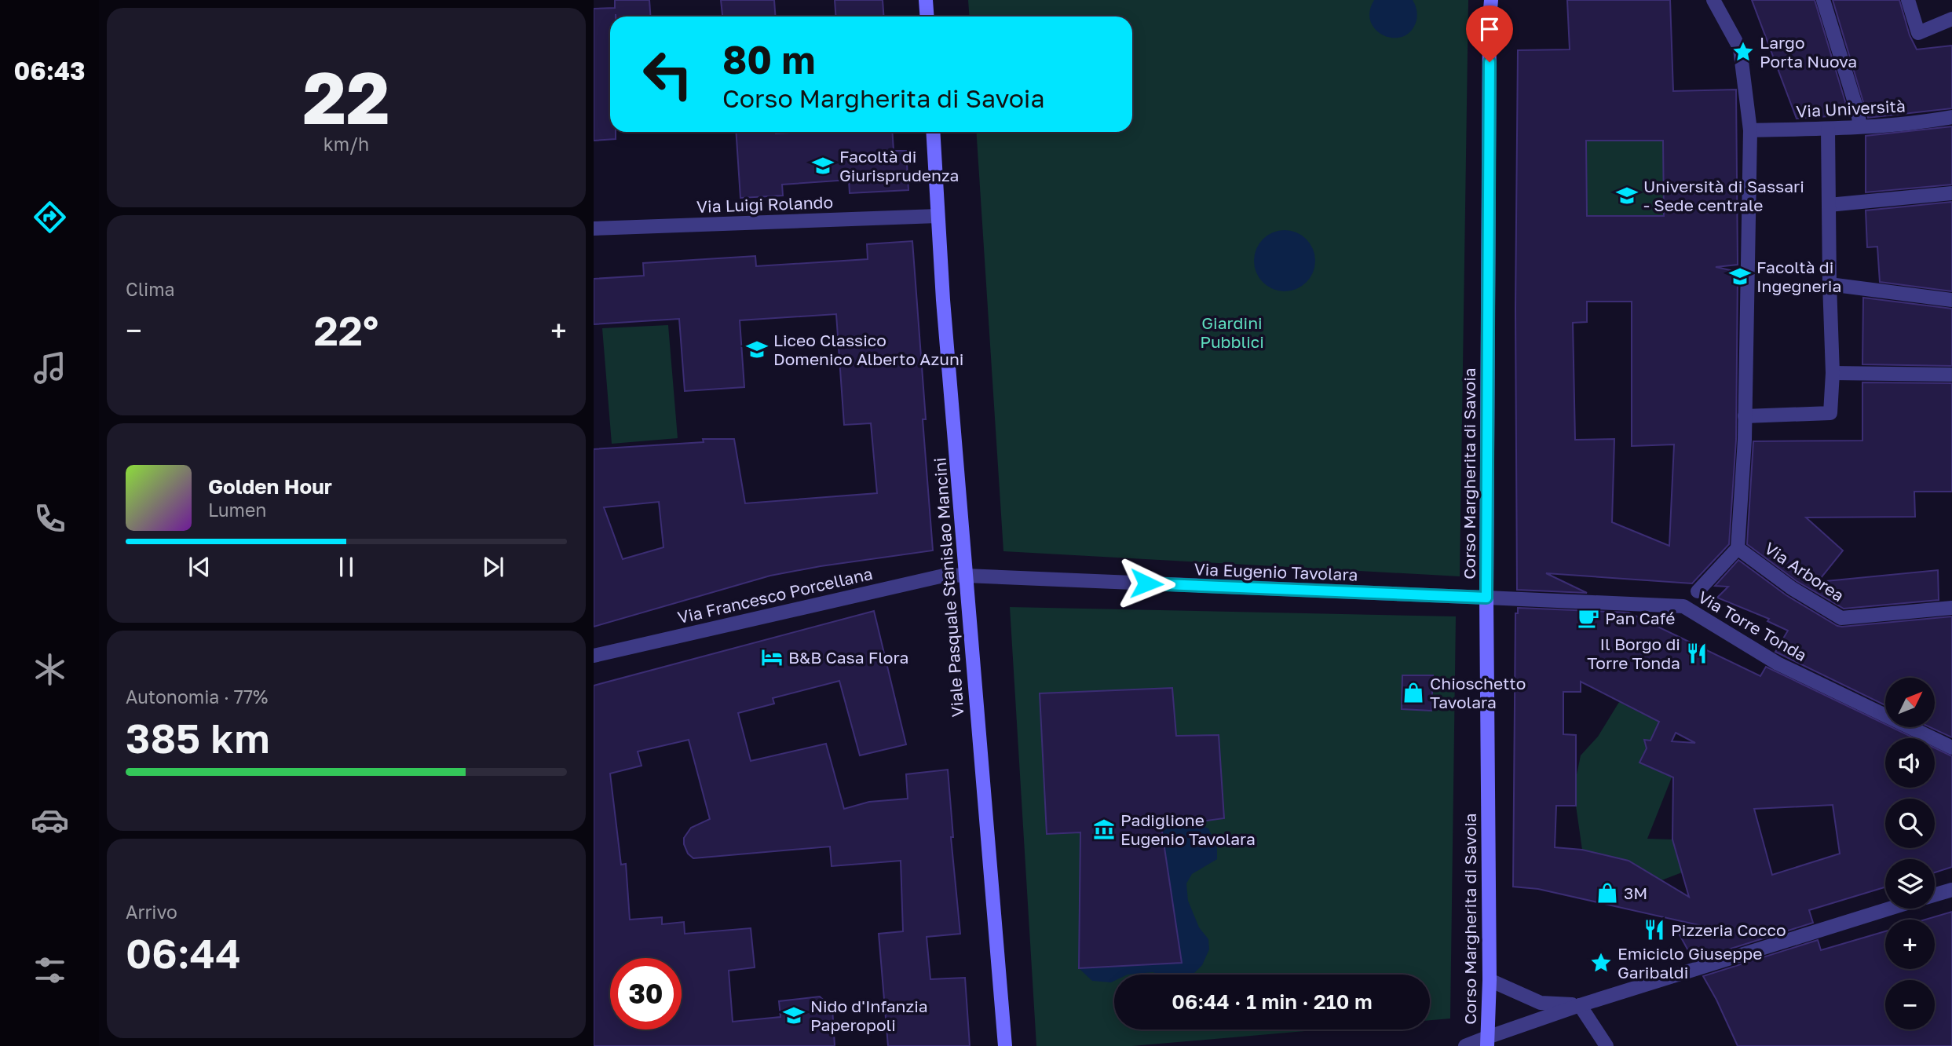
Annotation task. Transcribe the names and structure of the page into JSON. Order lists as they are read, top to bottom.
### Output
{
  "streets": {
    "main road": ["Corso Margherita di Savoia", "Viale Pasquale Stanislao Mancini"],
    "street": [
      "Via Università",
      "Via Luigi Rolando",
      "Via Eugenio Tavolara",
      "Via Arborea",
      "Via Francesco Porcellana",
      "Via Torre Tonda"
    ]
  },
  "crossings": [
    ["Via Università", "Via Arborea"],
    ["Via Luigi Rolando", "Viale Pasquale Stanislao Mancini"],
    ["Corso Margherita di Savoia", "Via Eugenio Tavolara"],
    ["Corso Margherita di Savoia", "Via Torre Tonda"],
    ["Via Eugenio Tavolara", "Viale Pasquale Stanislao Mancini"],
    ["Via Eugenio Tavolara", "Via Francesco Porcellana"],
    ["Via Eugenio Tavolara", "Via Torre Tonda"],
    ["Via Arborea", "Via Torre Tonda"],
    ["Viale Pasquale Stanislao Mancini", "Via Francesco Porcellana"]
  ],
  "parks": ["Giardini Pubblici"],
  "places": {
    "place": ["Largo Porta Nuova", "Emiciclo Giuseppe Garibaldi"],
    "school or university": [
      "Facoltà di Giurisprudenza",
      "Università di Sassari - Sede centrale",
      "Facoltà di Ingegneria",
      "Liceo Classico Domenico Alberto Azuni",
      "Nido d'Infanzia Paperopoli"
    ],
    "cafe": ["Pan Café"],
    "restaurant": ["Il Borgo di Torre Tonda", "Pizzeria Cocco"],
    "hotel": ["B&B Casa Flora"],
    "shop": ["Chioschetto Tavolara", "3M"],
    "museum": ["Padiglione Eugenio Tavolara"]
  },
  "north": "top right",
  "page": {
    "tabs": "06:43",
    "tile": [
      ["22", "km/h"],
      "Clima",
      ["Autonomia · 77%", "385 km"],
      ["Arrivo", "06:44"]
    ],
    "turn": ["80 m", "Corso Margherita di Savoia"],
    "heat": ["−", "22°", "+"],
    "song": ["Golden Hour", "Lumen"],
    "map_buttons": ["+", "−"],
    "limit": "30",
    "trip": "06:44 · 1 min · 210 m"
  }
}
